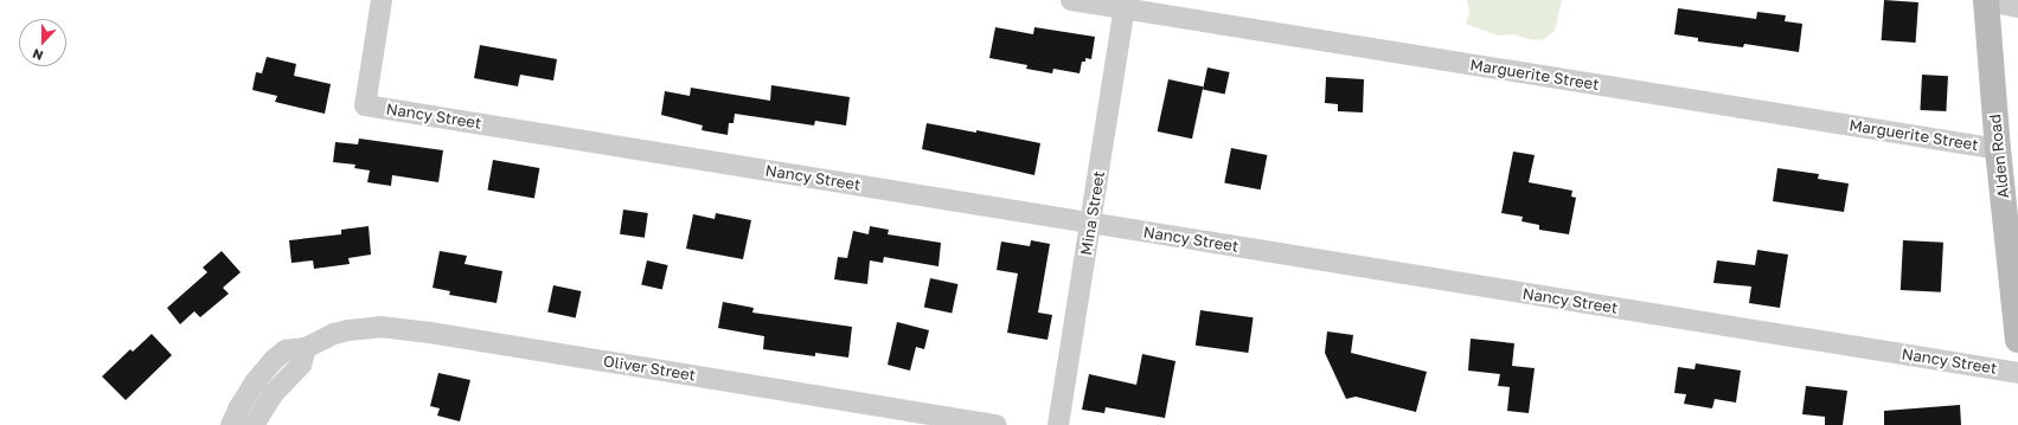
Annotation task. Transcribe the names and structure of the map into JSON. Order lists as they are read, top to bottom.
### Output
{
  "streets": {
    "main road": ["Alden Road"],
    "street": [
      "Marguerite Street",
      "Nancy Street",
      "Mina Street",
      "Oliver Street"
    ]
  },
  "crossings": [
    ["Marguerite Street", "Alden Road"],
    ["Marguerite Street", "Mina Street"],
    ["Nancy Street", "Mina Street"]
  ],
  "north": "bottom"
}
